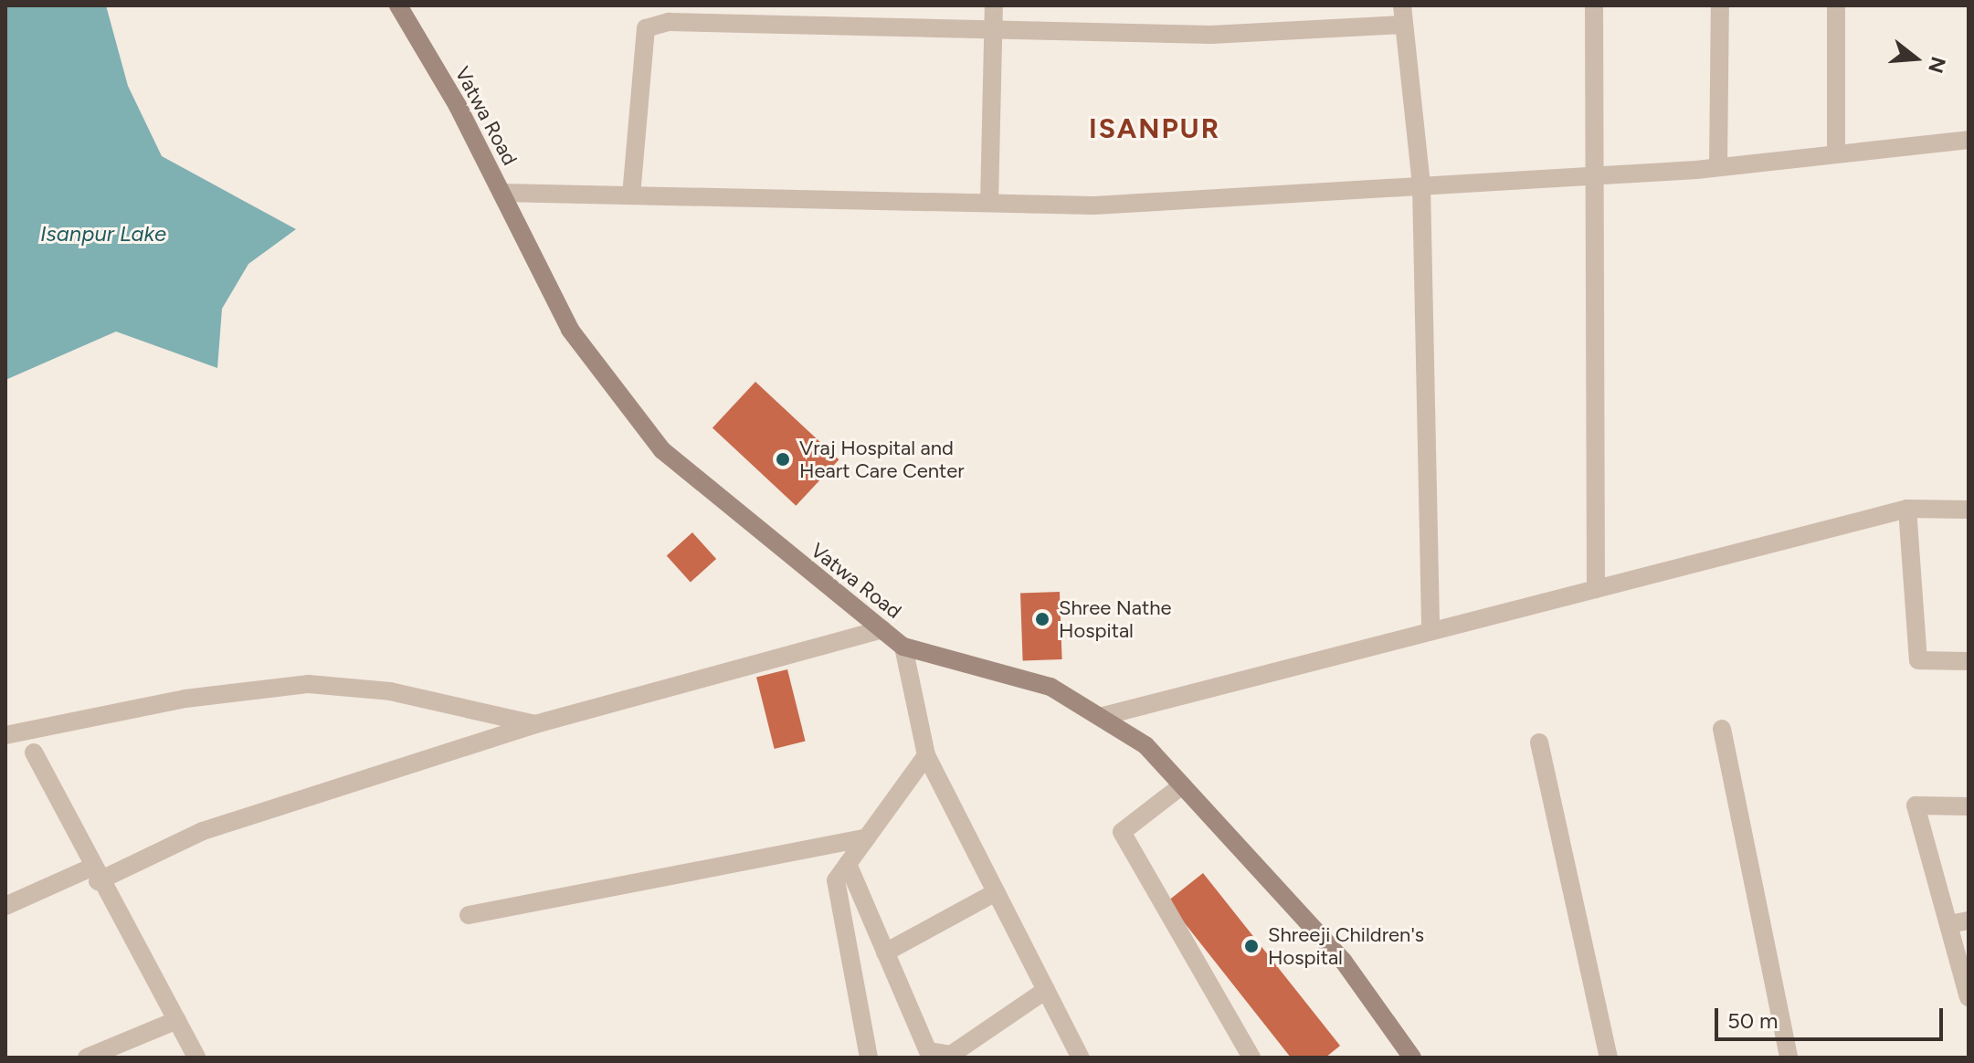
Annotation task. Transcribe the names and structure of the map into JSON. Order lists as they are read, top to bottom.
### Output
{
  "streets": {
    "main road": ["Vatwa Road"]
  },
  "districts": ["ISANPUR"],
  "water": ["Isanpur Lake"],
  "places": ["Vraj Hospital and Heart Care Center", "Shree Nathe Hospital", "Shreeji Children's Hospital"],
  "scale_bar": "50 m",
  "north": "right"
}
